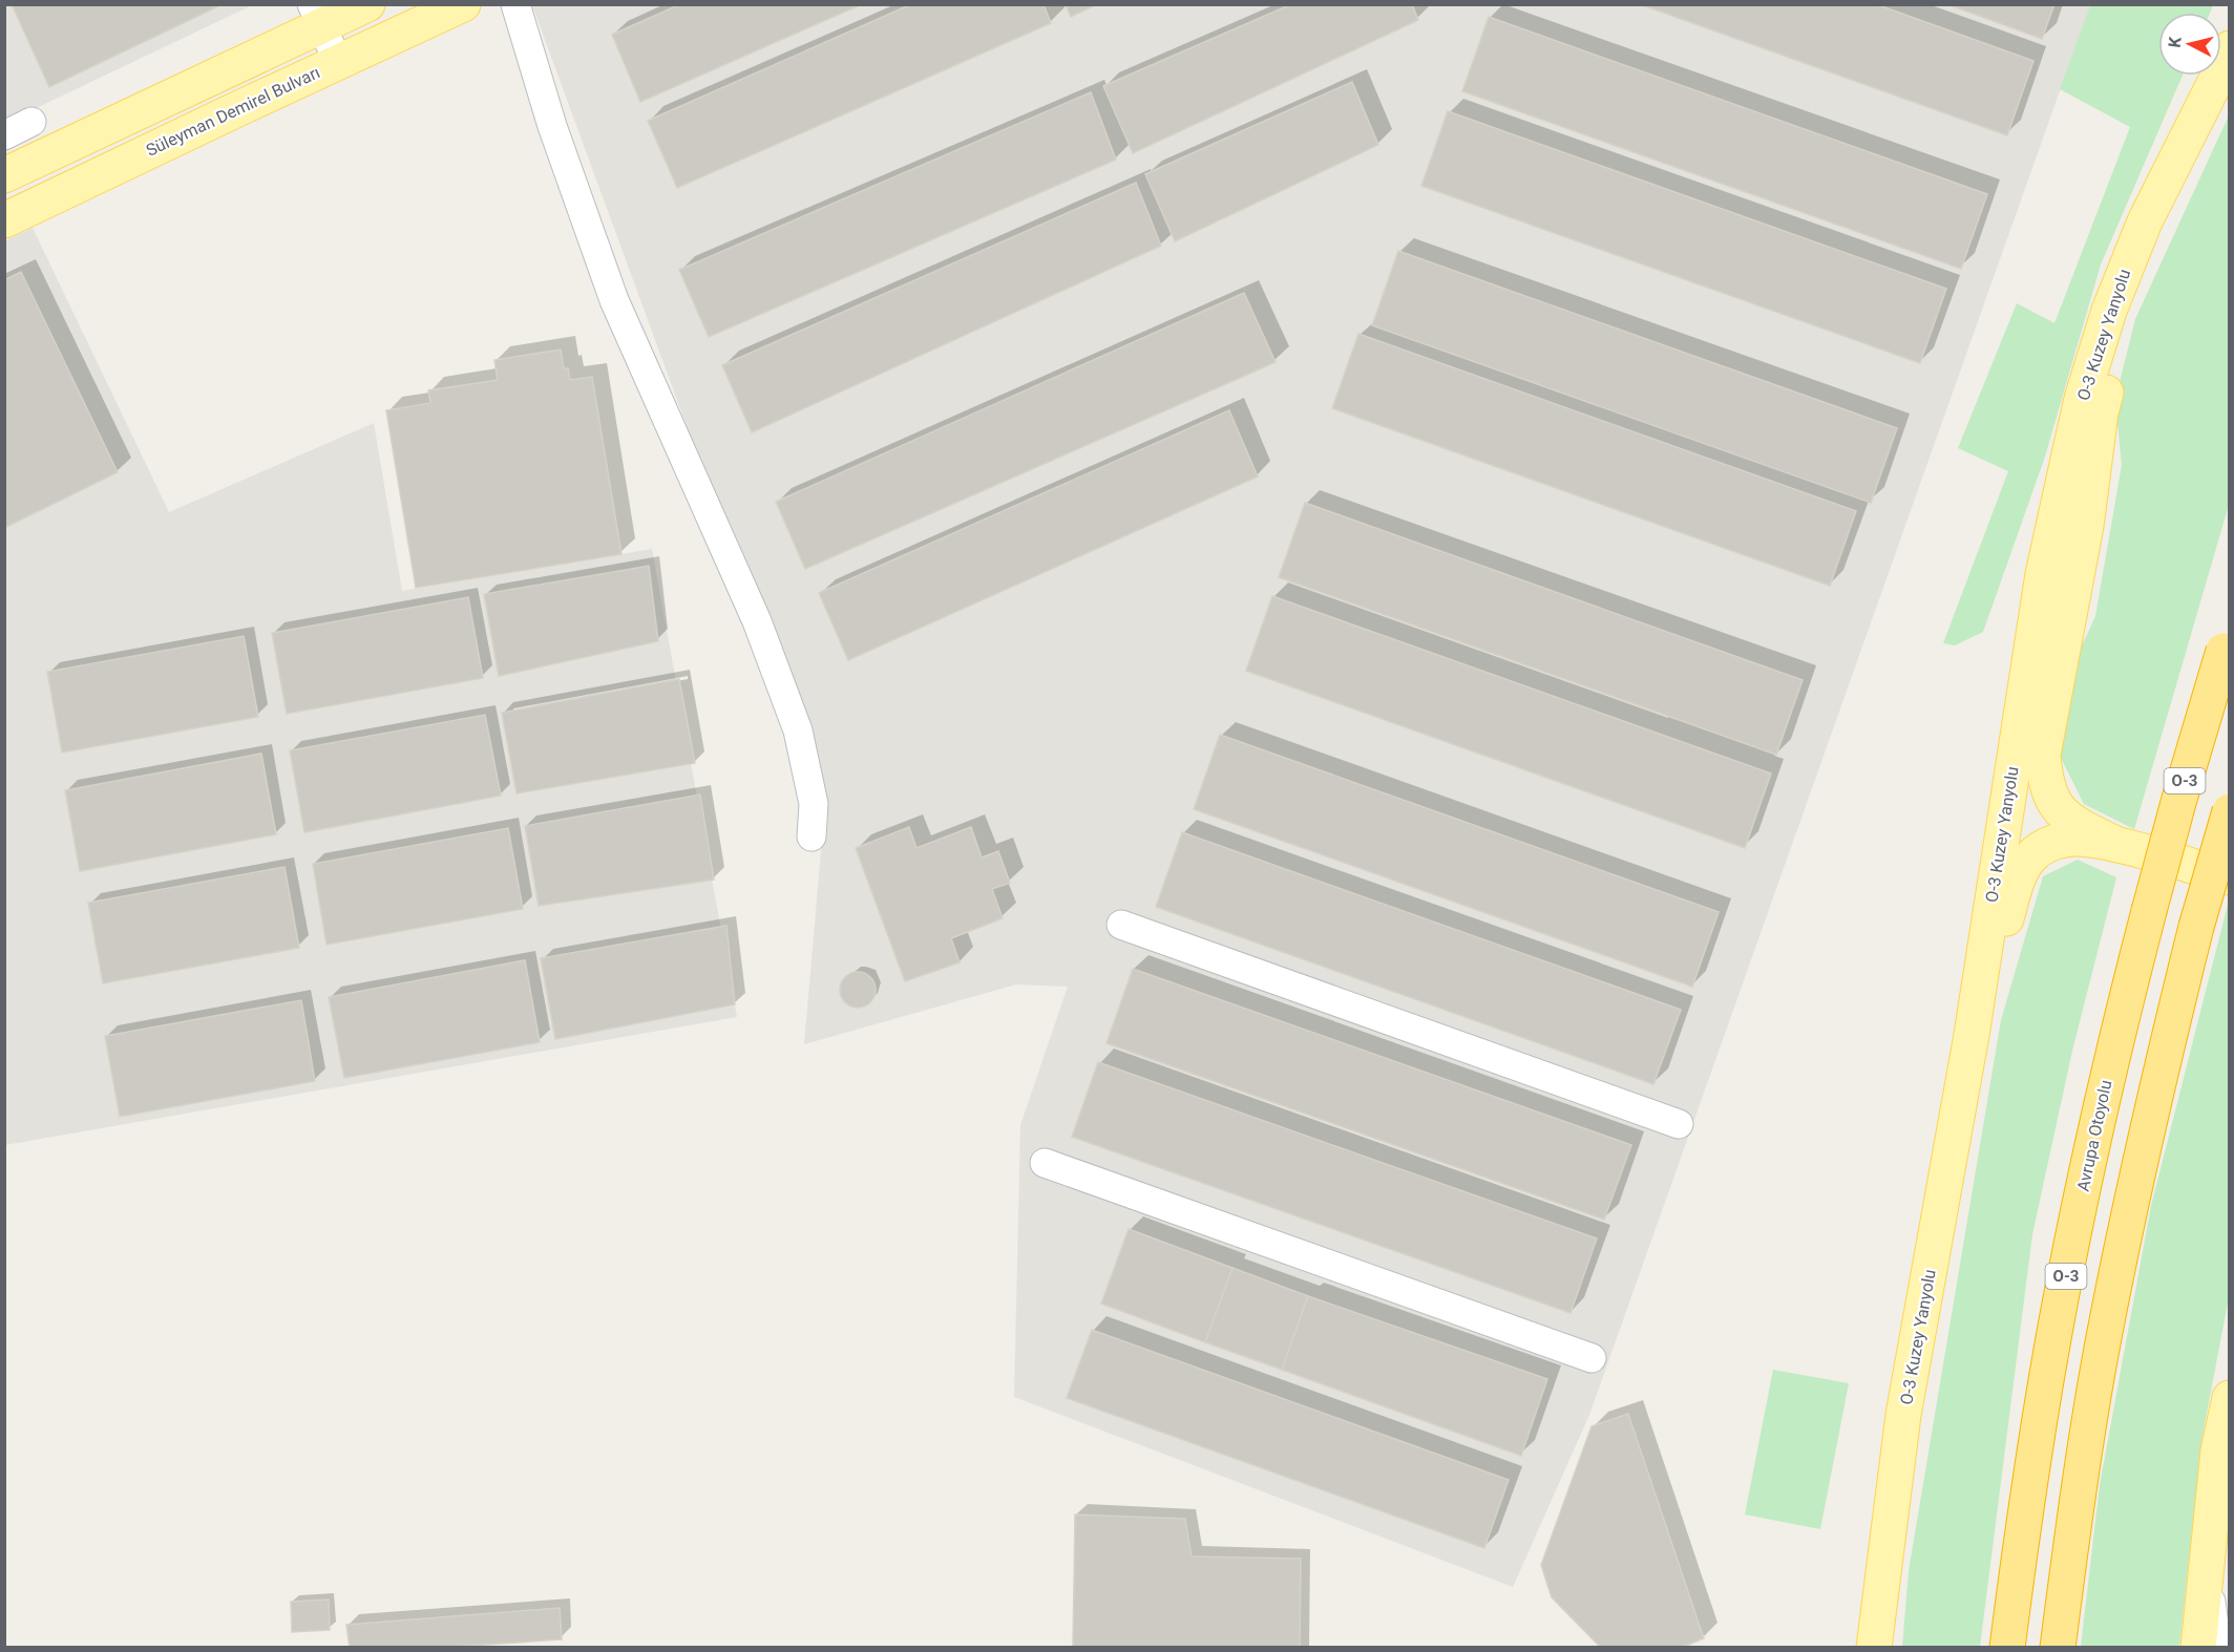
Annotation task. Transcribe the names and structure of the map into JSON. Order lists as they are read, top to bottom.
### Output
{
  "streets": {
    "highway": ["O-3", "Avrupa Otoyolu"],
    "main road": ["Süleyman Demirel Bulvarı", "O-3 Kuzey Yanyolu"]
  },
  "north": "left"
}
